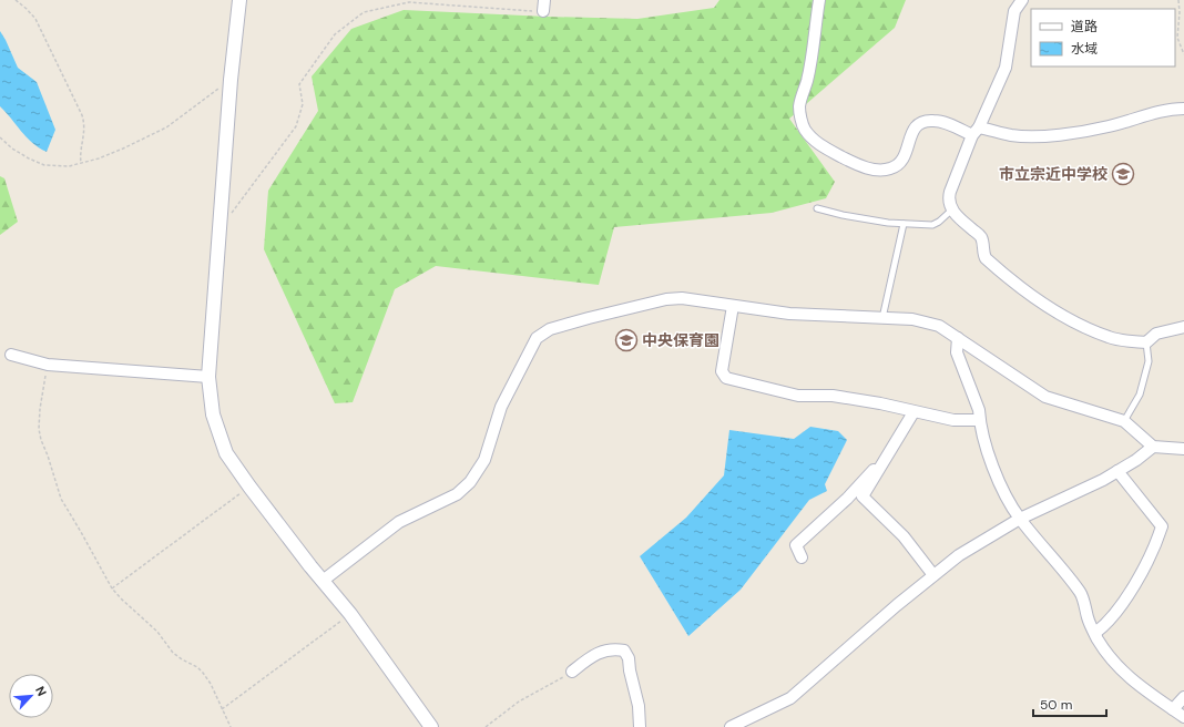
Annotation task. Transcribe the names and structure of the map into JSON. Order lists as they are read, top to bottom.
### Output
{
  "places": {
    "school or university": ["市立宗近中学校", "中央保育園"]
  },
  "legend": ["道路", "水域"],
  "scale_bar": "50 m",
  "north": "top right"
}
